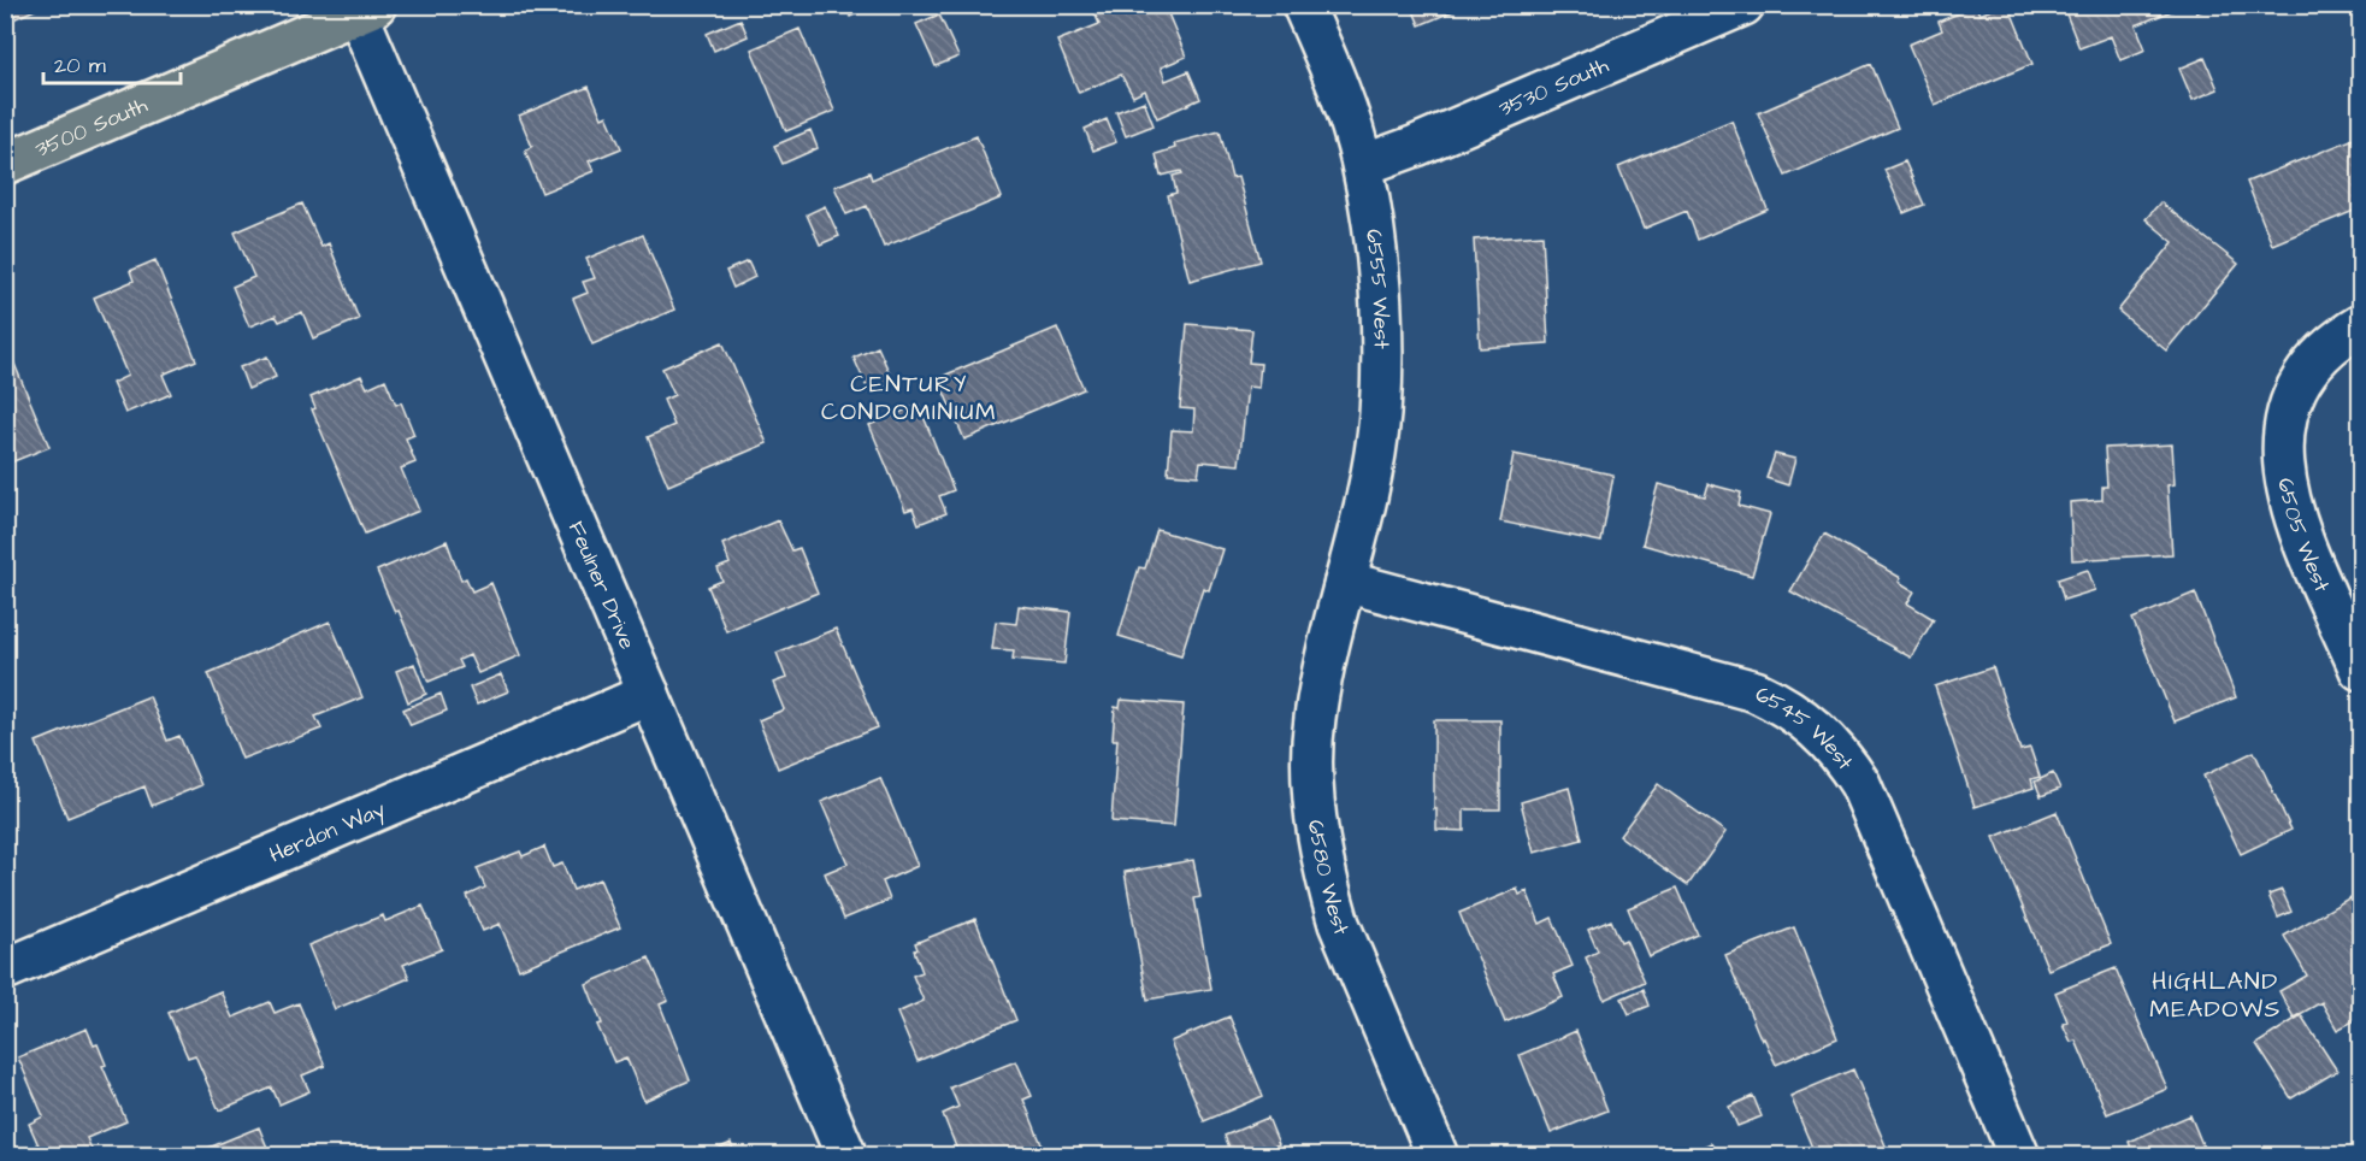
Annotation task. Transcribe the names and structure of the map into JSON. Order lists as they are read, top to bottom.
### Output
{
  "streets": {
    "main road": ["3500 South"],
    "street": [
      "3530 South",
      "6555 West",
      "6505 West",
      "Feulner Drive",
      "6545 West",
      "Herdon Way",
      "6580 West"
    ]
  },
  "crossings": [
    ["3530 South", "6555 West"],
    ["3500 South", "Feulner Drive"],
    ["6555 West", "6545 West"],
    ["6555 West", "6580 West"],
    ["Feulner Drive", "Herdon Way"],
    ["6545 West", "6580 West"]
  ],
  "districts": ["CENTURY CONDOMINIUM", "HIGHLAND MEADOWS"],
  "scale_bar": "20 m"
}
